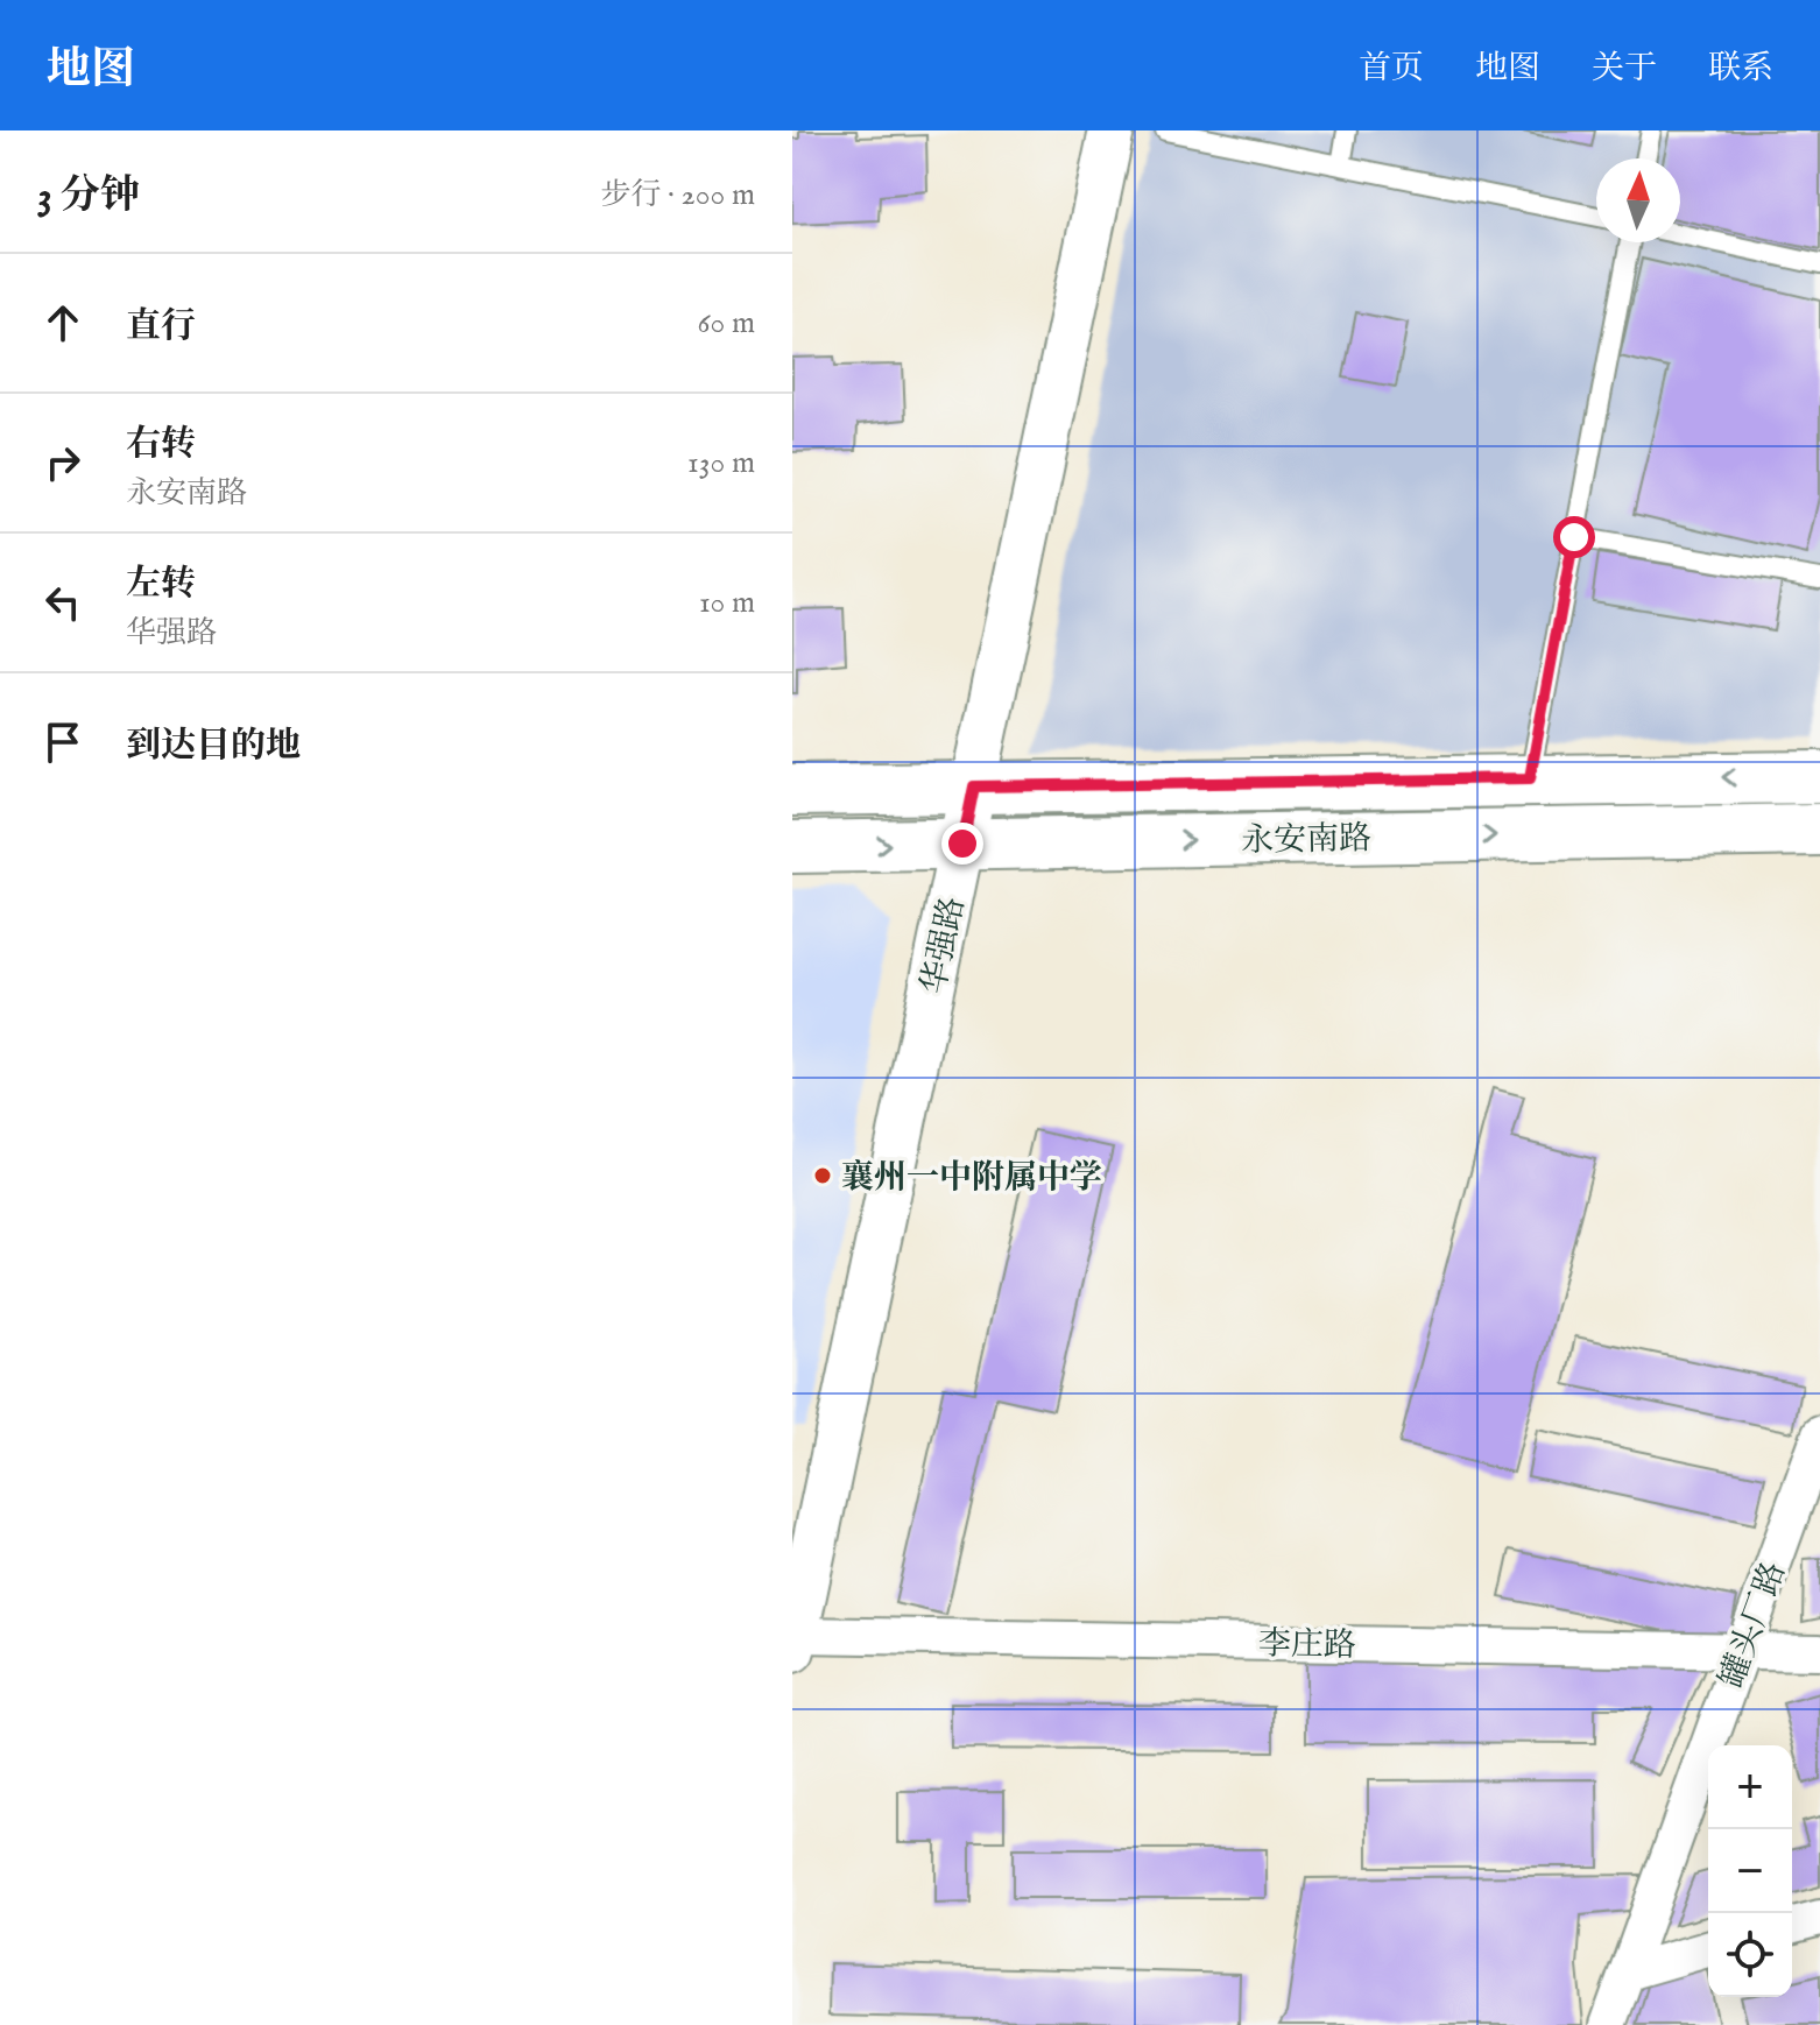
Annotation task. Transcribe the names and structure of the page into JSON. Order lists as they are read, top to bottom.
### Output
{
  "streets": {
    "main road": ["永安南路"],
    "street": ["华强路", "罐头厂路", "李庄路"]
  },
  "crossings": [
    ["永安南路", "华强路"],
    ["华强路", "李庄路"],
    ["罐头厂路", "李庄路"]
  ],
  "places": ["襄州一中附属中学"],
  "north": "top",
  "page": {
    "header": "地图",
    "nav": [
      "首页",
      "地图",
      "关于",
      "联系"
    ],
    "heading": ["3 分钟", "步行 · 200 m"],
    "list": [
      ["直行", "60 m"],
      ["右转", "永安南路", "130 m"],
      ["左转", "华强路", "10 m"],
      "到达目的地"
    ],
    "map_buttons": ["+", "−"]
  }
}
